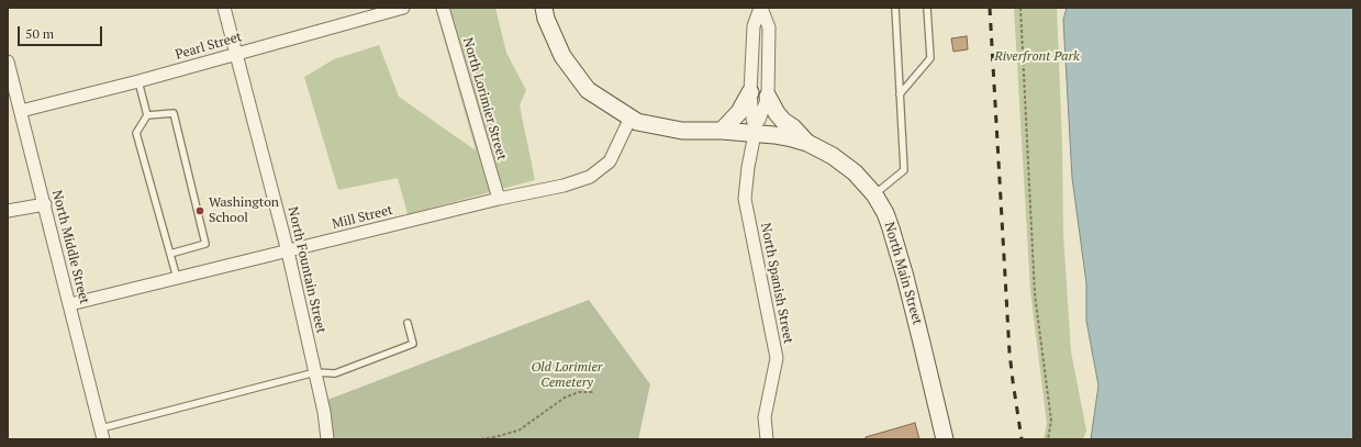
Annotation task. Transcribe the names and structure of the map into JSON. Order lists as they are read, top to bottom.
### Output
{
  "streets": {
    "main road": ["North Main Street"],
    "street": [
      "Pearl Street",
      "North Lorimier Street",
      "Mill Street",
      "North Middle Street",
      "North Fountain Street",
      "North Spanish Street"
    ]
  },
  "crossings": [
    ["Pearl Street", "North Middle Street"],
    ["Pearl Street", "North Fountain Street"],
    ["North Lorimier Street", "Mill Street"],
    ["Mill Street", "North Middle Street"],
    ["Mill Street", "North Fountain Street"],
    ["Mill Street", "North Main Street"],
    ["North Main Street", "North Spanish Street"]
  ],
  "parks": ["Riverfront Park", "Old Lorimier Cemetery"],
  "places": ["Washington School"],
  "scale_bar": "50 m"
}
